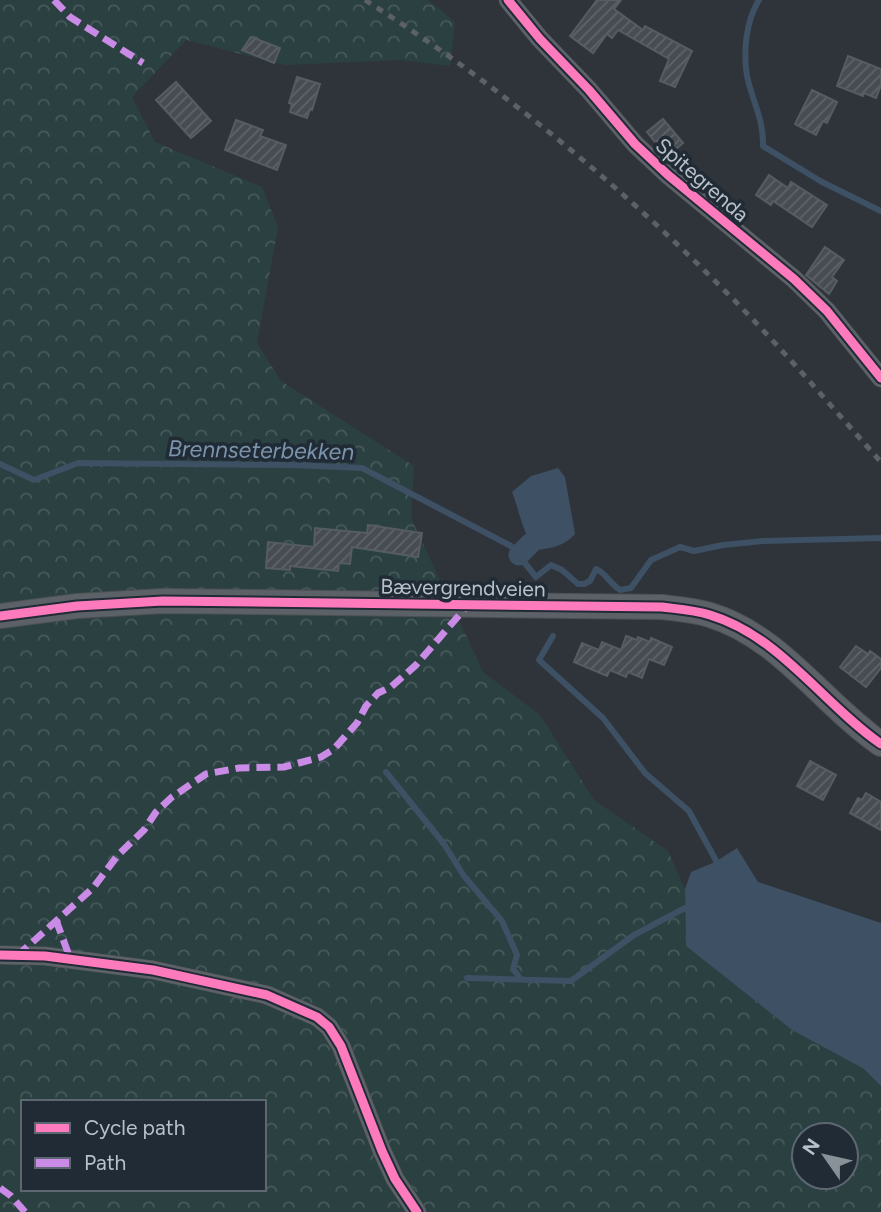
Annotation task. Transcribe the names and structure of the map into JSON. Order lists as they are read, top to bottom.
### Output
{
  "streets": {
    "main road": ["Bævergrendveien"],
    "street": ["Spitegrenda"]
  },
  "water": ["Brennseterbekken"],
  "legend": ["Cycle path", "Path"],
  "north": "top left"
}
